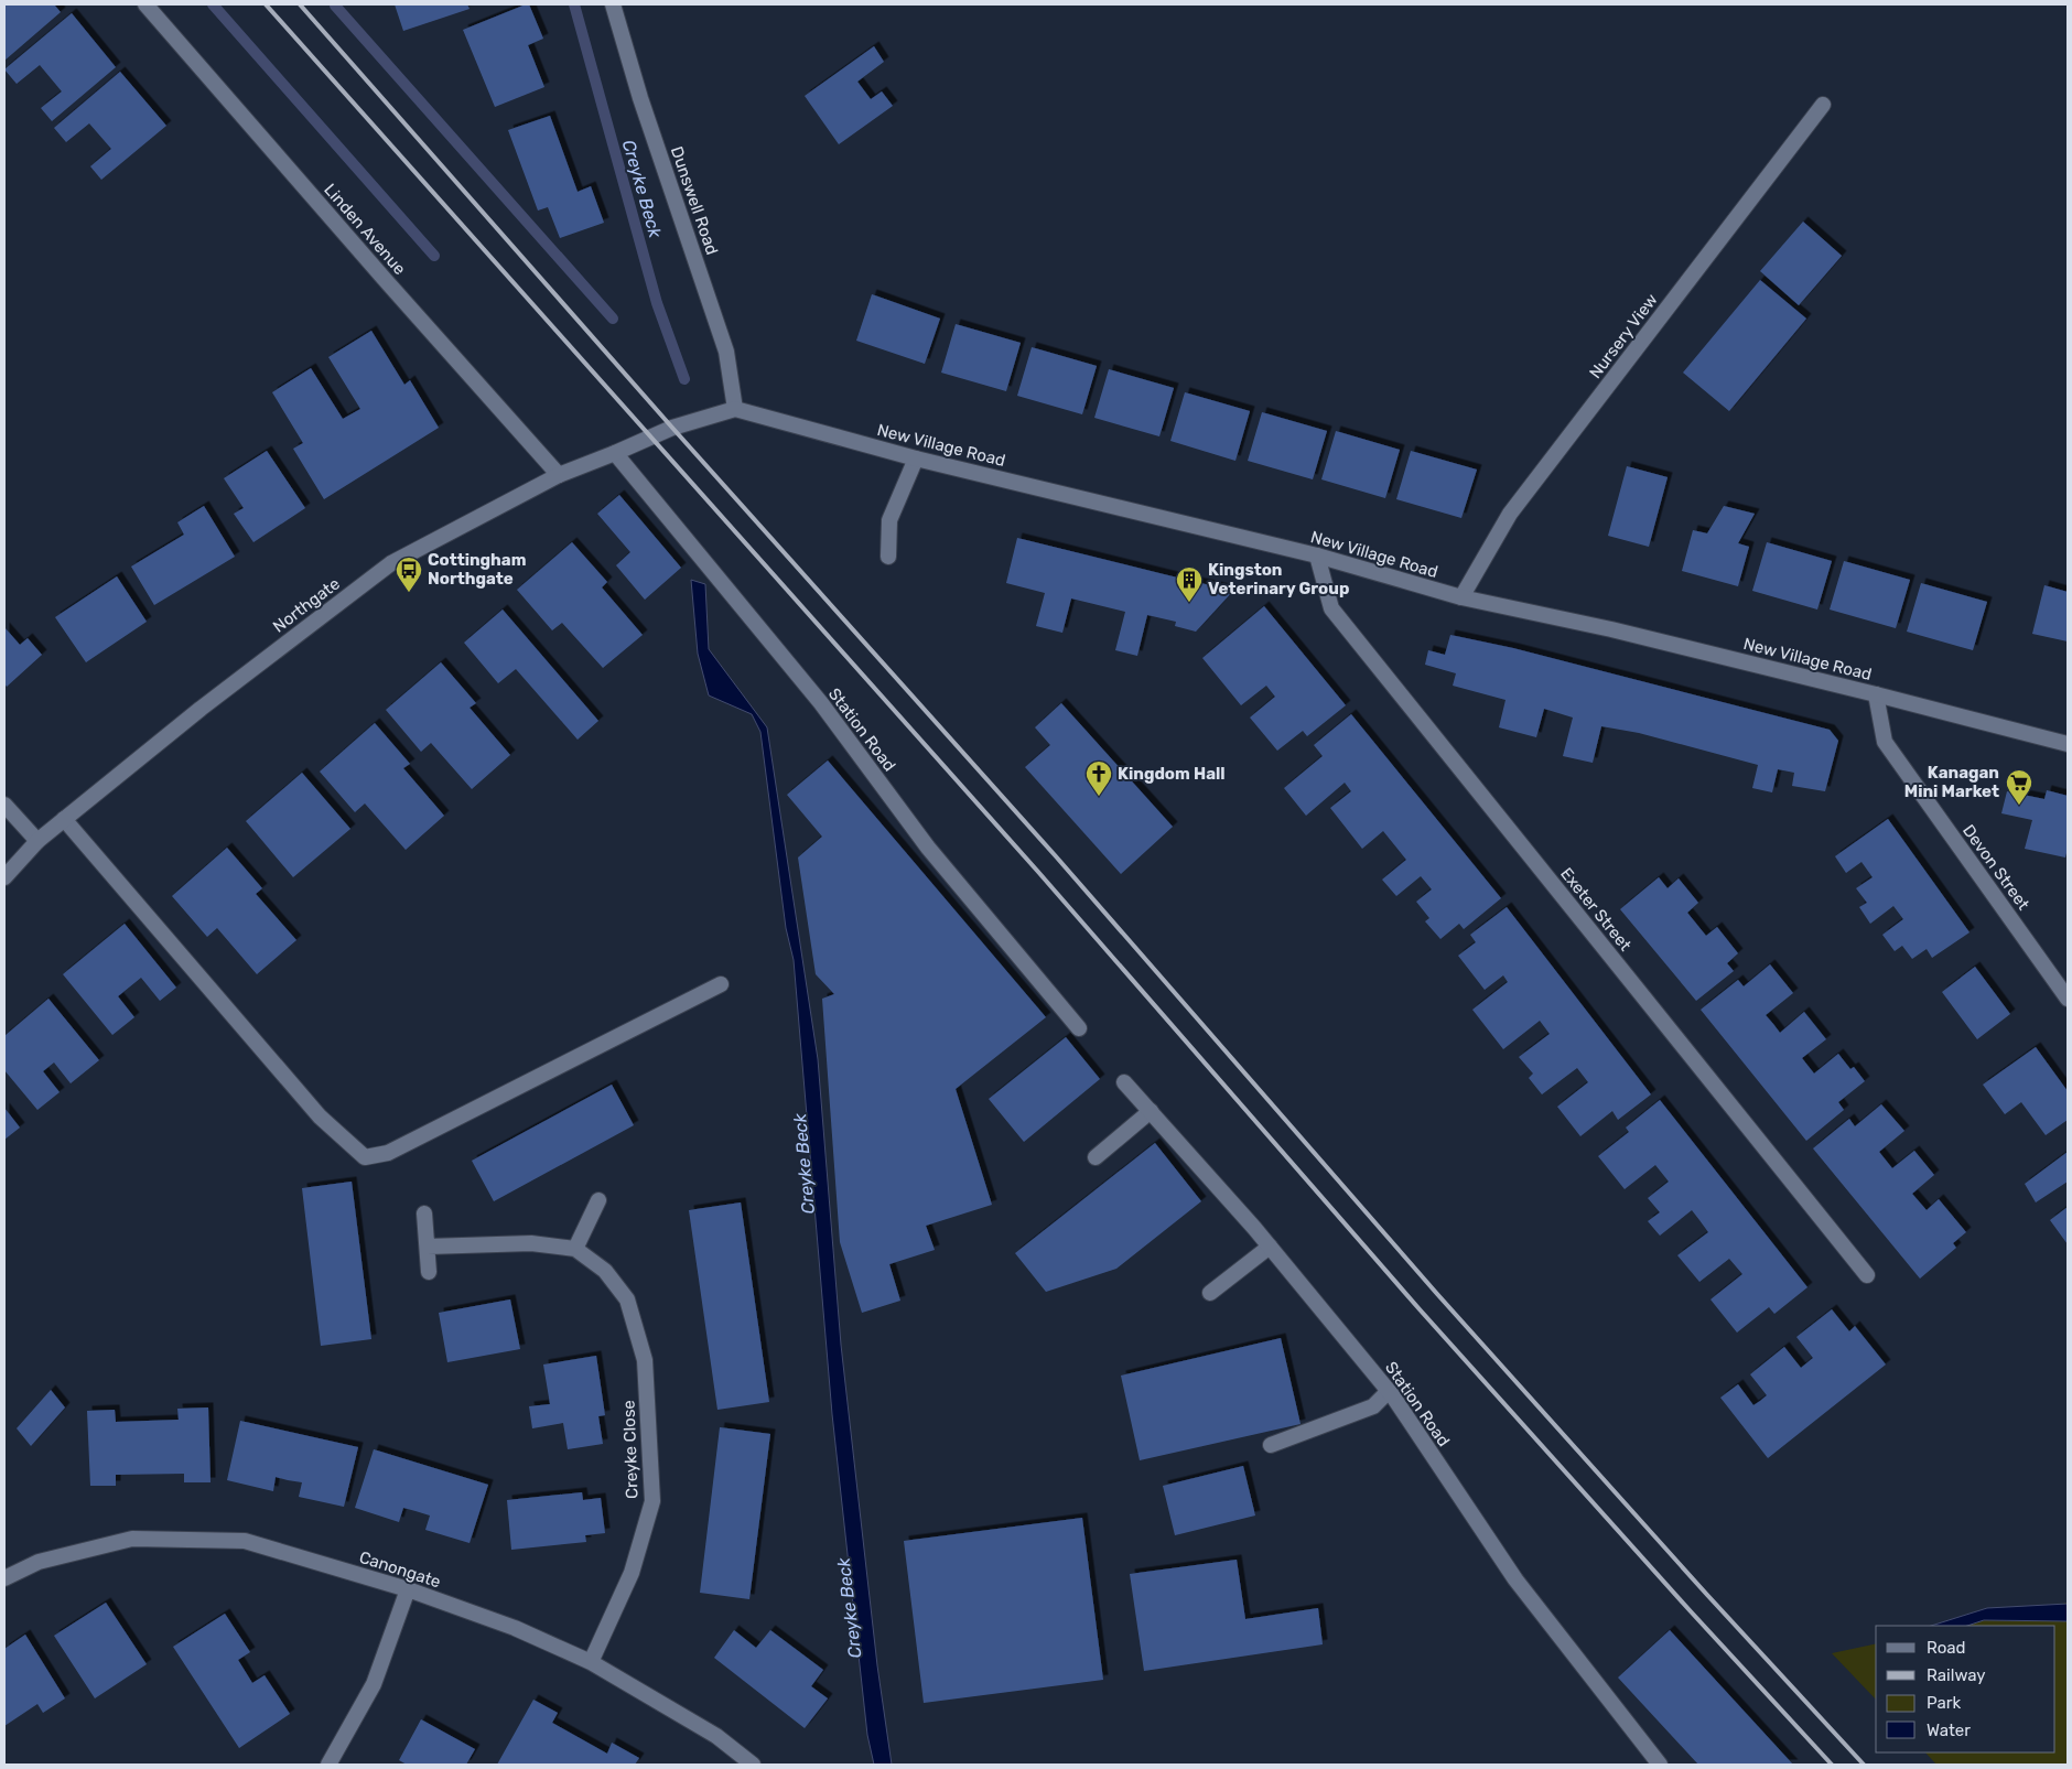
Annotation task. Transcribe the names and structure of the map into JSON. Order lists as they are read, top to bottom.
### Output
{
  "streets": {
    "street": [
      "Dunswell Road",
      "Linden Avenue",
      "Nursery View",
      "New Village Road",
      "Northgate",
      "Station Road",
      "Devon Street",
      "Exeter Street",
      "Creyke Close",
      "Canongate"
    ]
  },
  "crossings": [
    ["Dunswell Road", "New Village Road"],
    ["Dunswell Road", "Northgate"],
    ["Linden Avenue", "Northgate"],
    ["Nursery View", "New Village Road"],
    ["New Village Road", "Northgate"],
    ["New Village Road", "Devon Street"],
    ["New Village Road", "Exeter Street"],
    ["Northgate", "Station Road"],
    ["Creyke Close", "Canongate"]
  ],
  "water": ["Creyke Beck"],
  "places": {
    "bus stop": ["Cottingham Northgate"],
    "building": ["Kingston Veterinary Group"],
    "church": ["Kingdom Hall"],
    "supermarket": ["Kanagan Mini Market"]
  },
  "legend": [
    "Road",
    "Railway",
    "Park",
    "Water"
  ]
}
